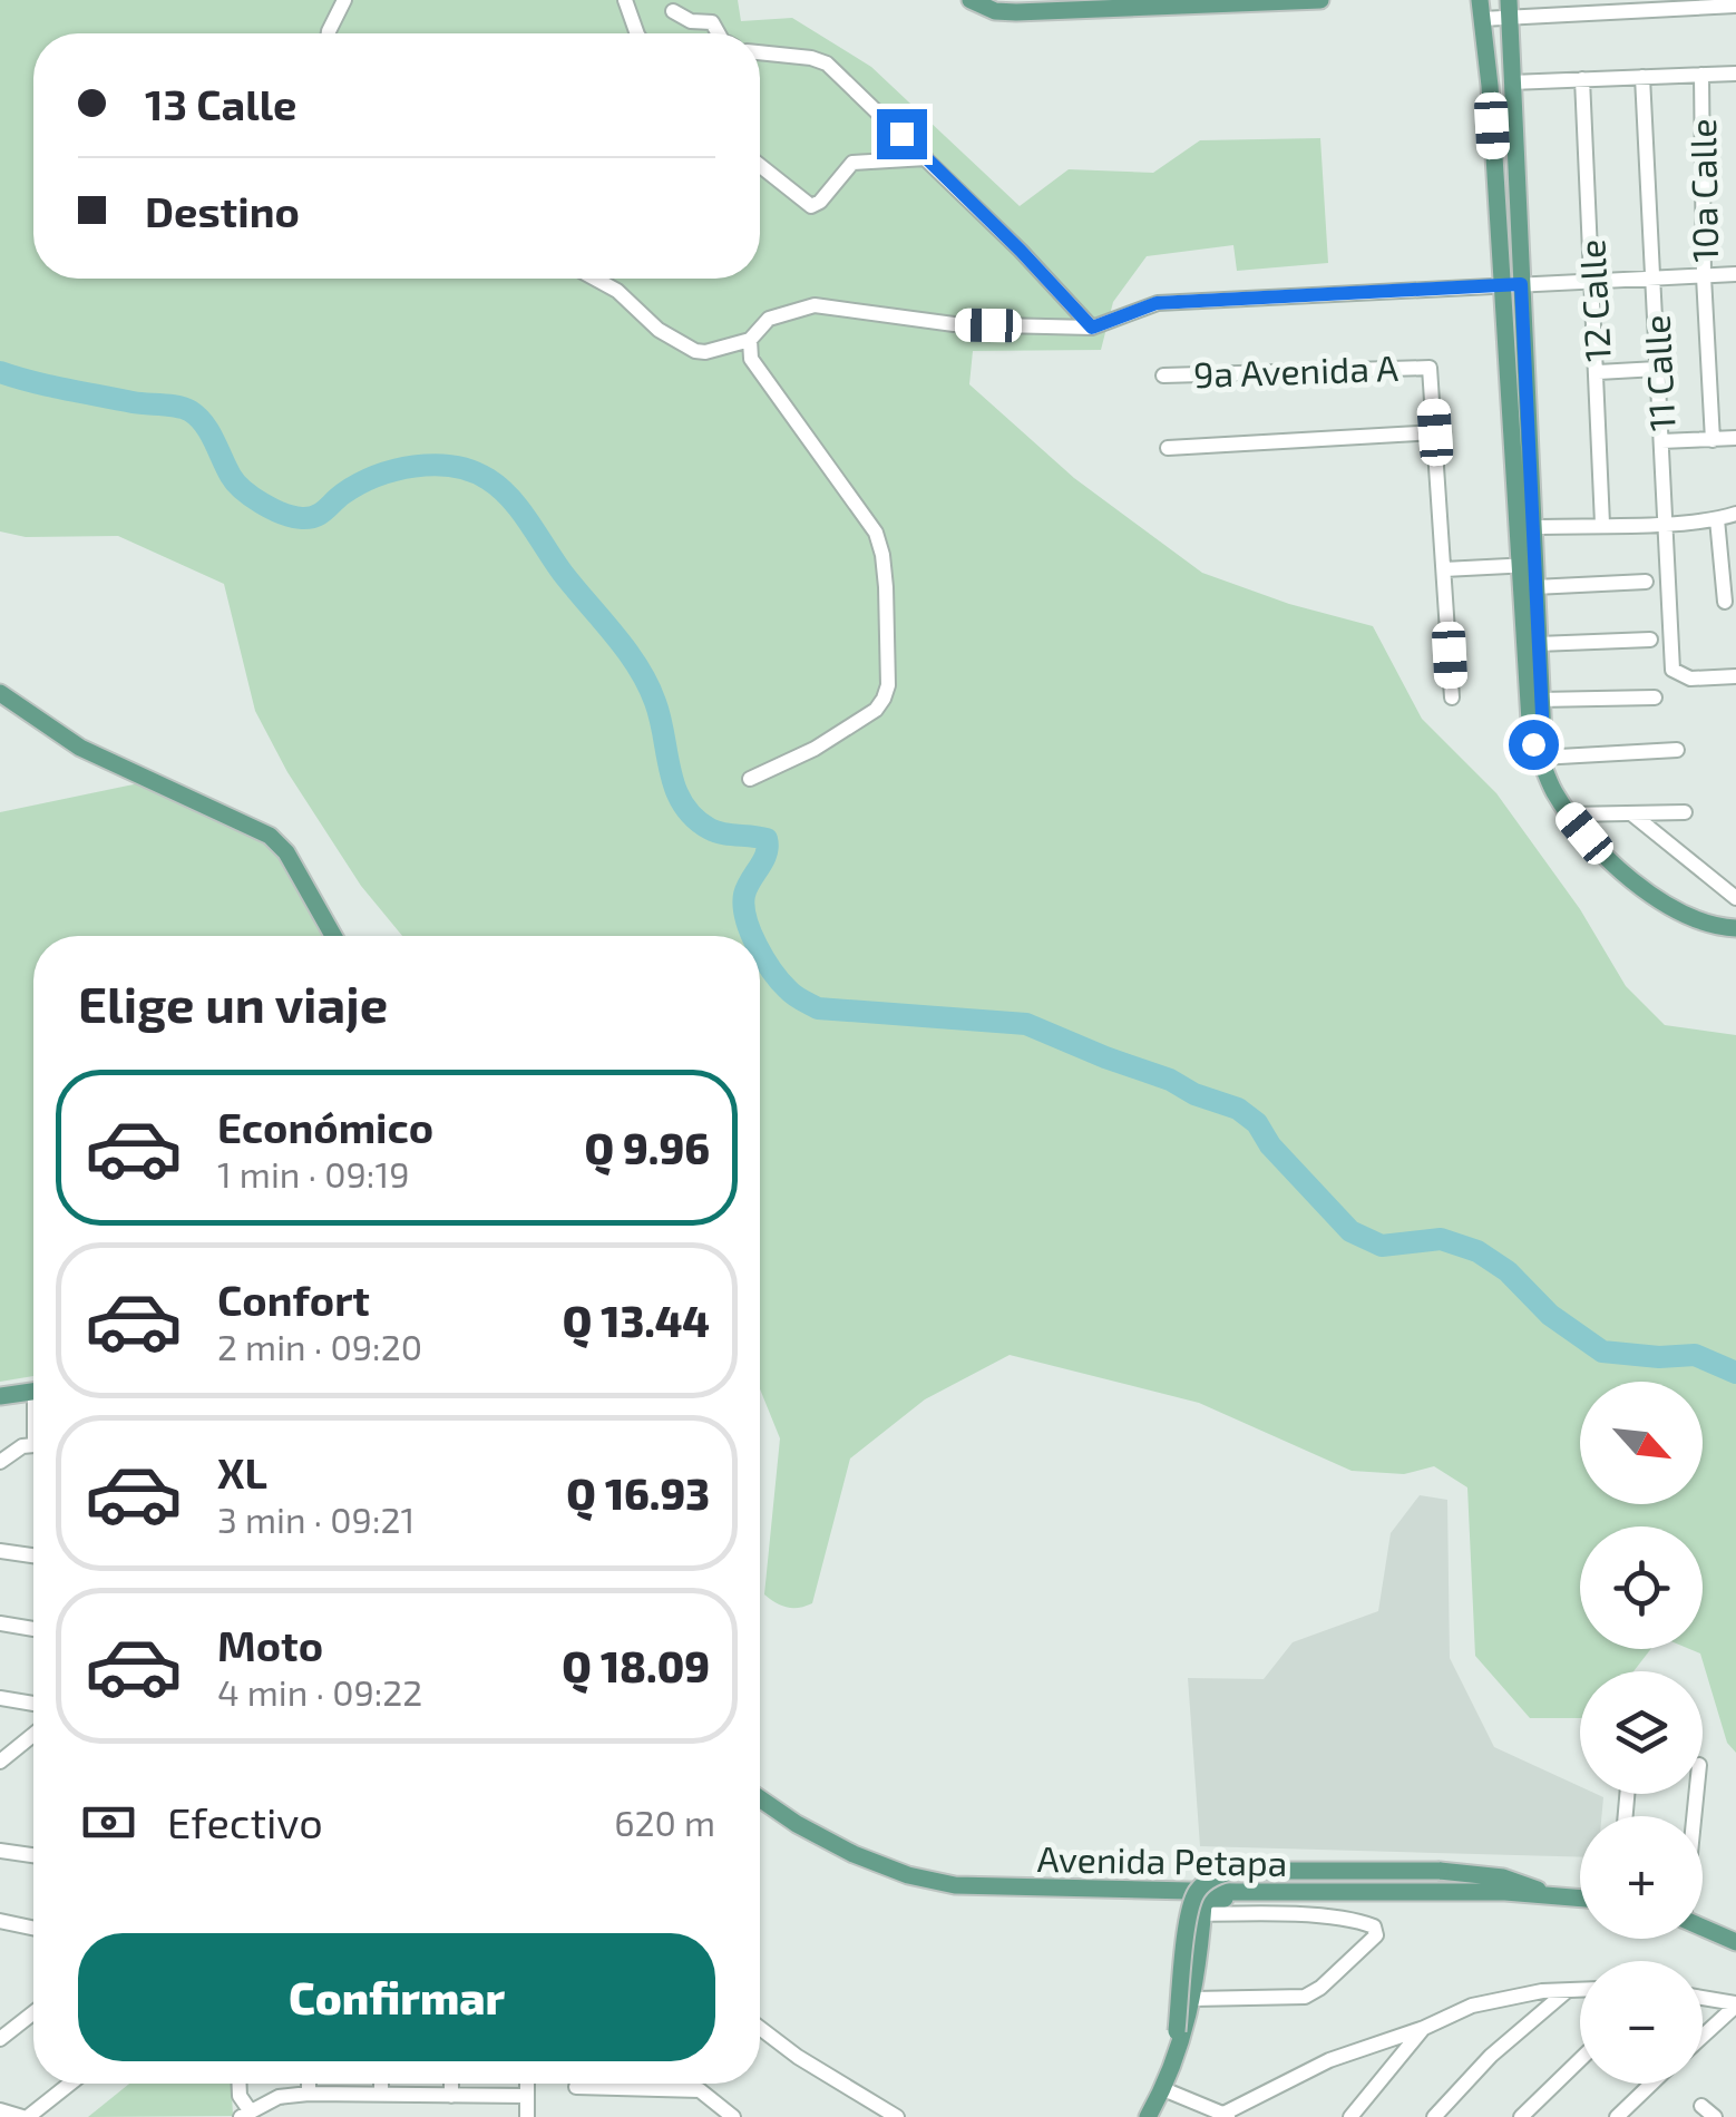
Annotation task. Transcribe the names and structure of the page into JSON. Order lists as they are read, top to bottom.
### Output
{
  "streets": {
    "main road": ["Avenida Petapa"],
    "street": [
      "10a Calle",
      "12 Calle",
      "9a Avenida A",
      "11 Calle"
    ]
  },
  "north": "bottom right",
  "page": {
    "banner": ["13 Calle", "Destino"],
    "heading": "Elige un viaje",
    "list": [
      {
        "name": "Económico",
        "note": "1 min · 09:19",
        "value": "Q 9.96"
      },
      {
        "name": "Confort",
        "note": "2 min · 09:20",
        "value": "Q 13.44"
      },
      {
        "name": "XL",
        "note": "3 min · 09:21",
        "value": "Q 16.93"
      },
      {
        "name": "Moto",
        "note": "4 min · 09:22",
        "value": "Q 18.09"
      }
    ],
    "map_buttons": ["+", "−"],
    "pay": ["Efectivo", "620 m"],
    "buttons": "Confirmar"
  }
}
